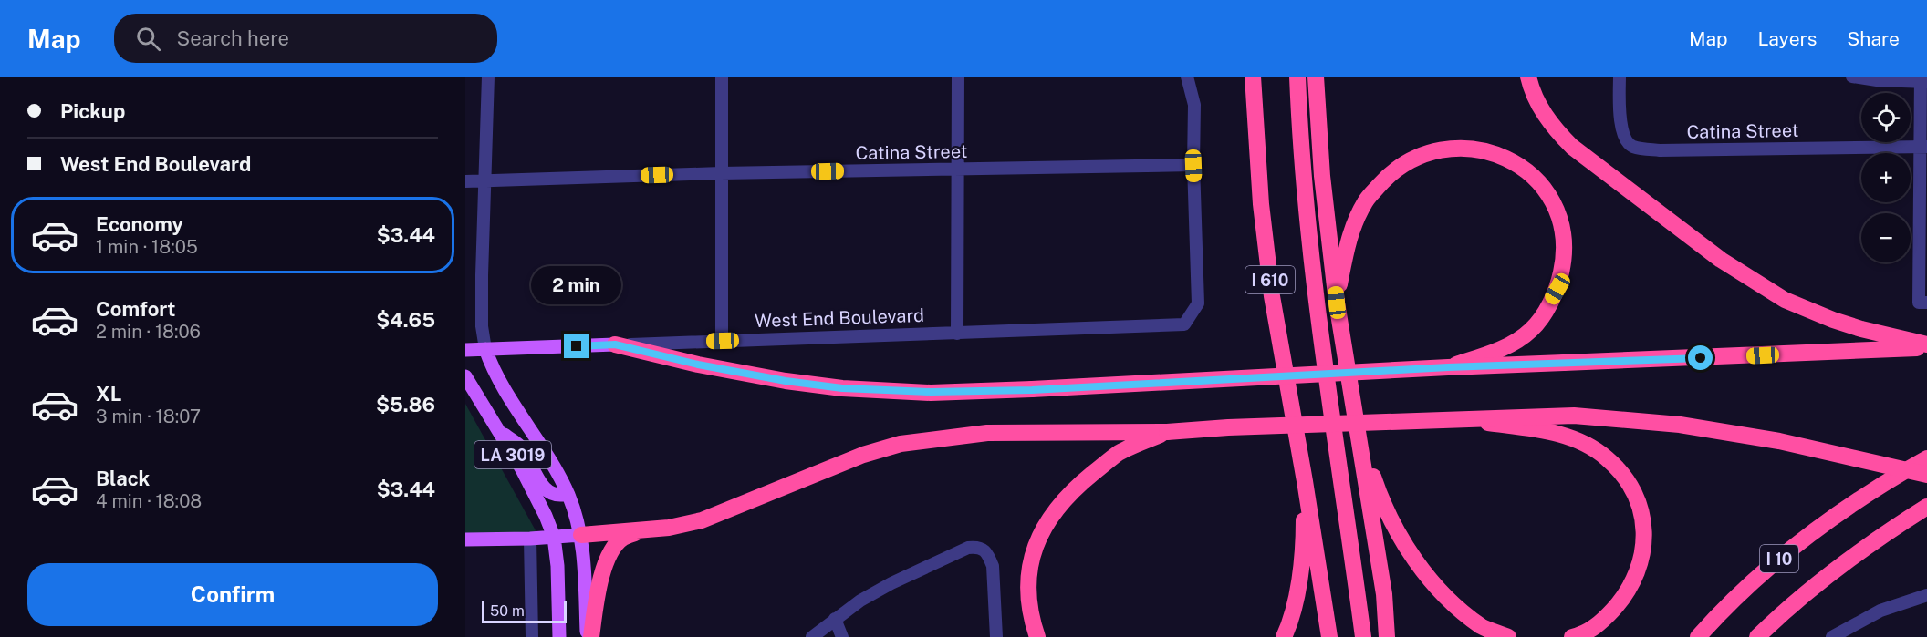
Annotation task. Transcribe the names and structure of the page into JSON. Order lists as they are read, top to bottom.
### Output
{
  "streets": {
    "highway": ["I 610", "I 10"],
    "main road": ["West End Boulevard", "LA 3019"],
    "street": ["Catina Street"]
  },
  "crossings": [
    ["Catina Street", "West End Boulevard"],
    ["West End Boulevard", "LA 3019"]
  ],
  "scale_bar": "50 m",
  "page": {
    "header": "Map",
    "search": "Search here",
    "nav": ["Map", "Layers", "Share"],
    "banner": ["Pickup", "West End Boulevard"],
    "map_buttons": ["+", "−"],
    "list": [
      {
        "name": "Economy",
        "note": "1 min · 18:05",
        "value": "$3.44"
      },
      {
        "name": "Comfort",
        "note": "2 min · 18:06",
        "value": "$4.65"
      },
      {
        "name": "XL",
        "note": "3 min · 18:07",
        "value": "$5.86"
      },
      {
        "name": "Black",
        "note": "4 min · 18:08",
        "value": "$3.44"
      }
    ],
    "bubble": "2 min",
    "buttons": "Confirm",
    "scale": "50 m"
  }
}
